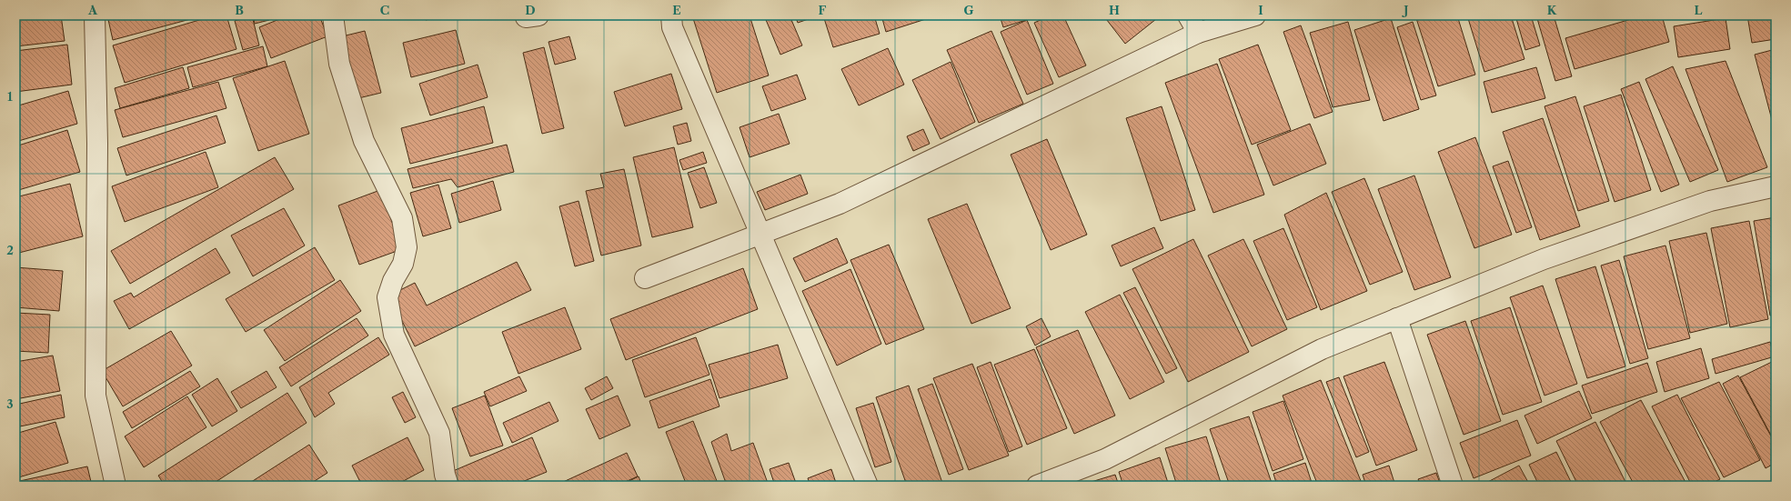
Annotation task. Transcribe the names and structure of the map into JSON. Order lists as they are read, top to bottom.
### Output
{
  "grid": {
    "columns": [
      "A",
      "B",
      "C",
      "D",
      "E",
      "F",
      "G",
      "H",
      "I",
      "J",
      "K",
      "L"
    ],
    "rows": ["1", "2", "3"]
  }
}
